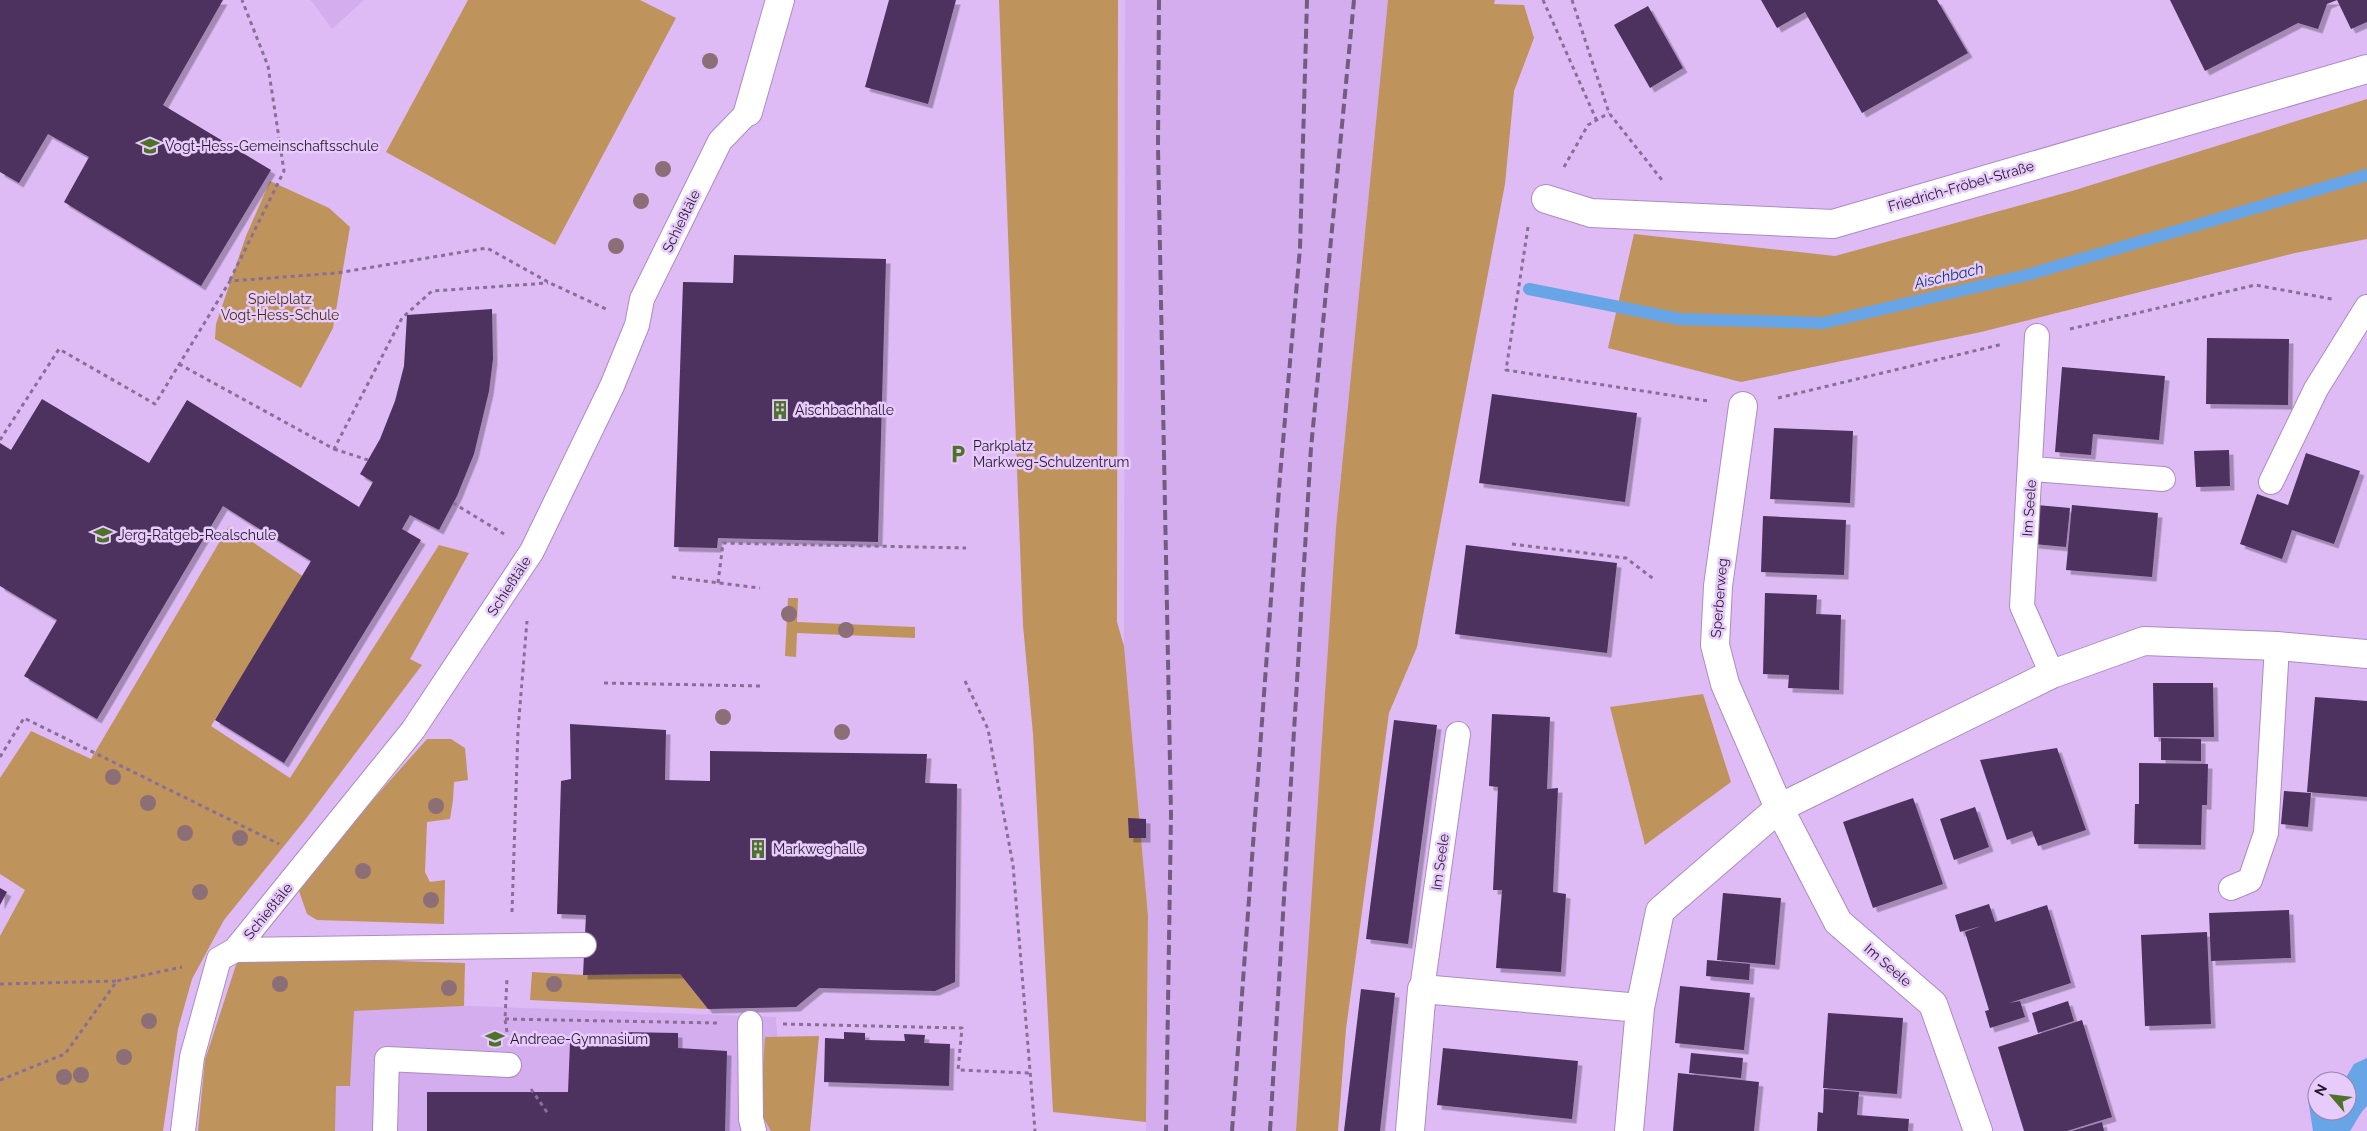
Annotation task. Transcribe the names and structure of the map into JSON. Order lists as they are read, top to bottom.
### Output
{
  "streets": {
    "street": [
      "Friedrich-Fröbel-Straße",
      "Schießtäle",
      "Im Seele",
      "Sperberweg"
    ]
  },
  "crossings": [
    ["Im Seele", "Sperberweg"]
  ],
  "water": ["Aischbach"],
  "parks": ["Spielplatz Vogt-Hess-Schule"],
  "places": {
    "school or university": ["Vogt-Hess-Gemeinschaftsschule", "Jerg-Ratgeb-Realschule", "Andreae-Gymnasium"],
    "building": ["Aischbachhalle", "Markweghalle"],
    "parking": ["Parkplatz Markweg-Schulzentrum"]
  },
  "north": "top left"
}
